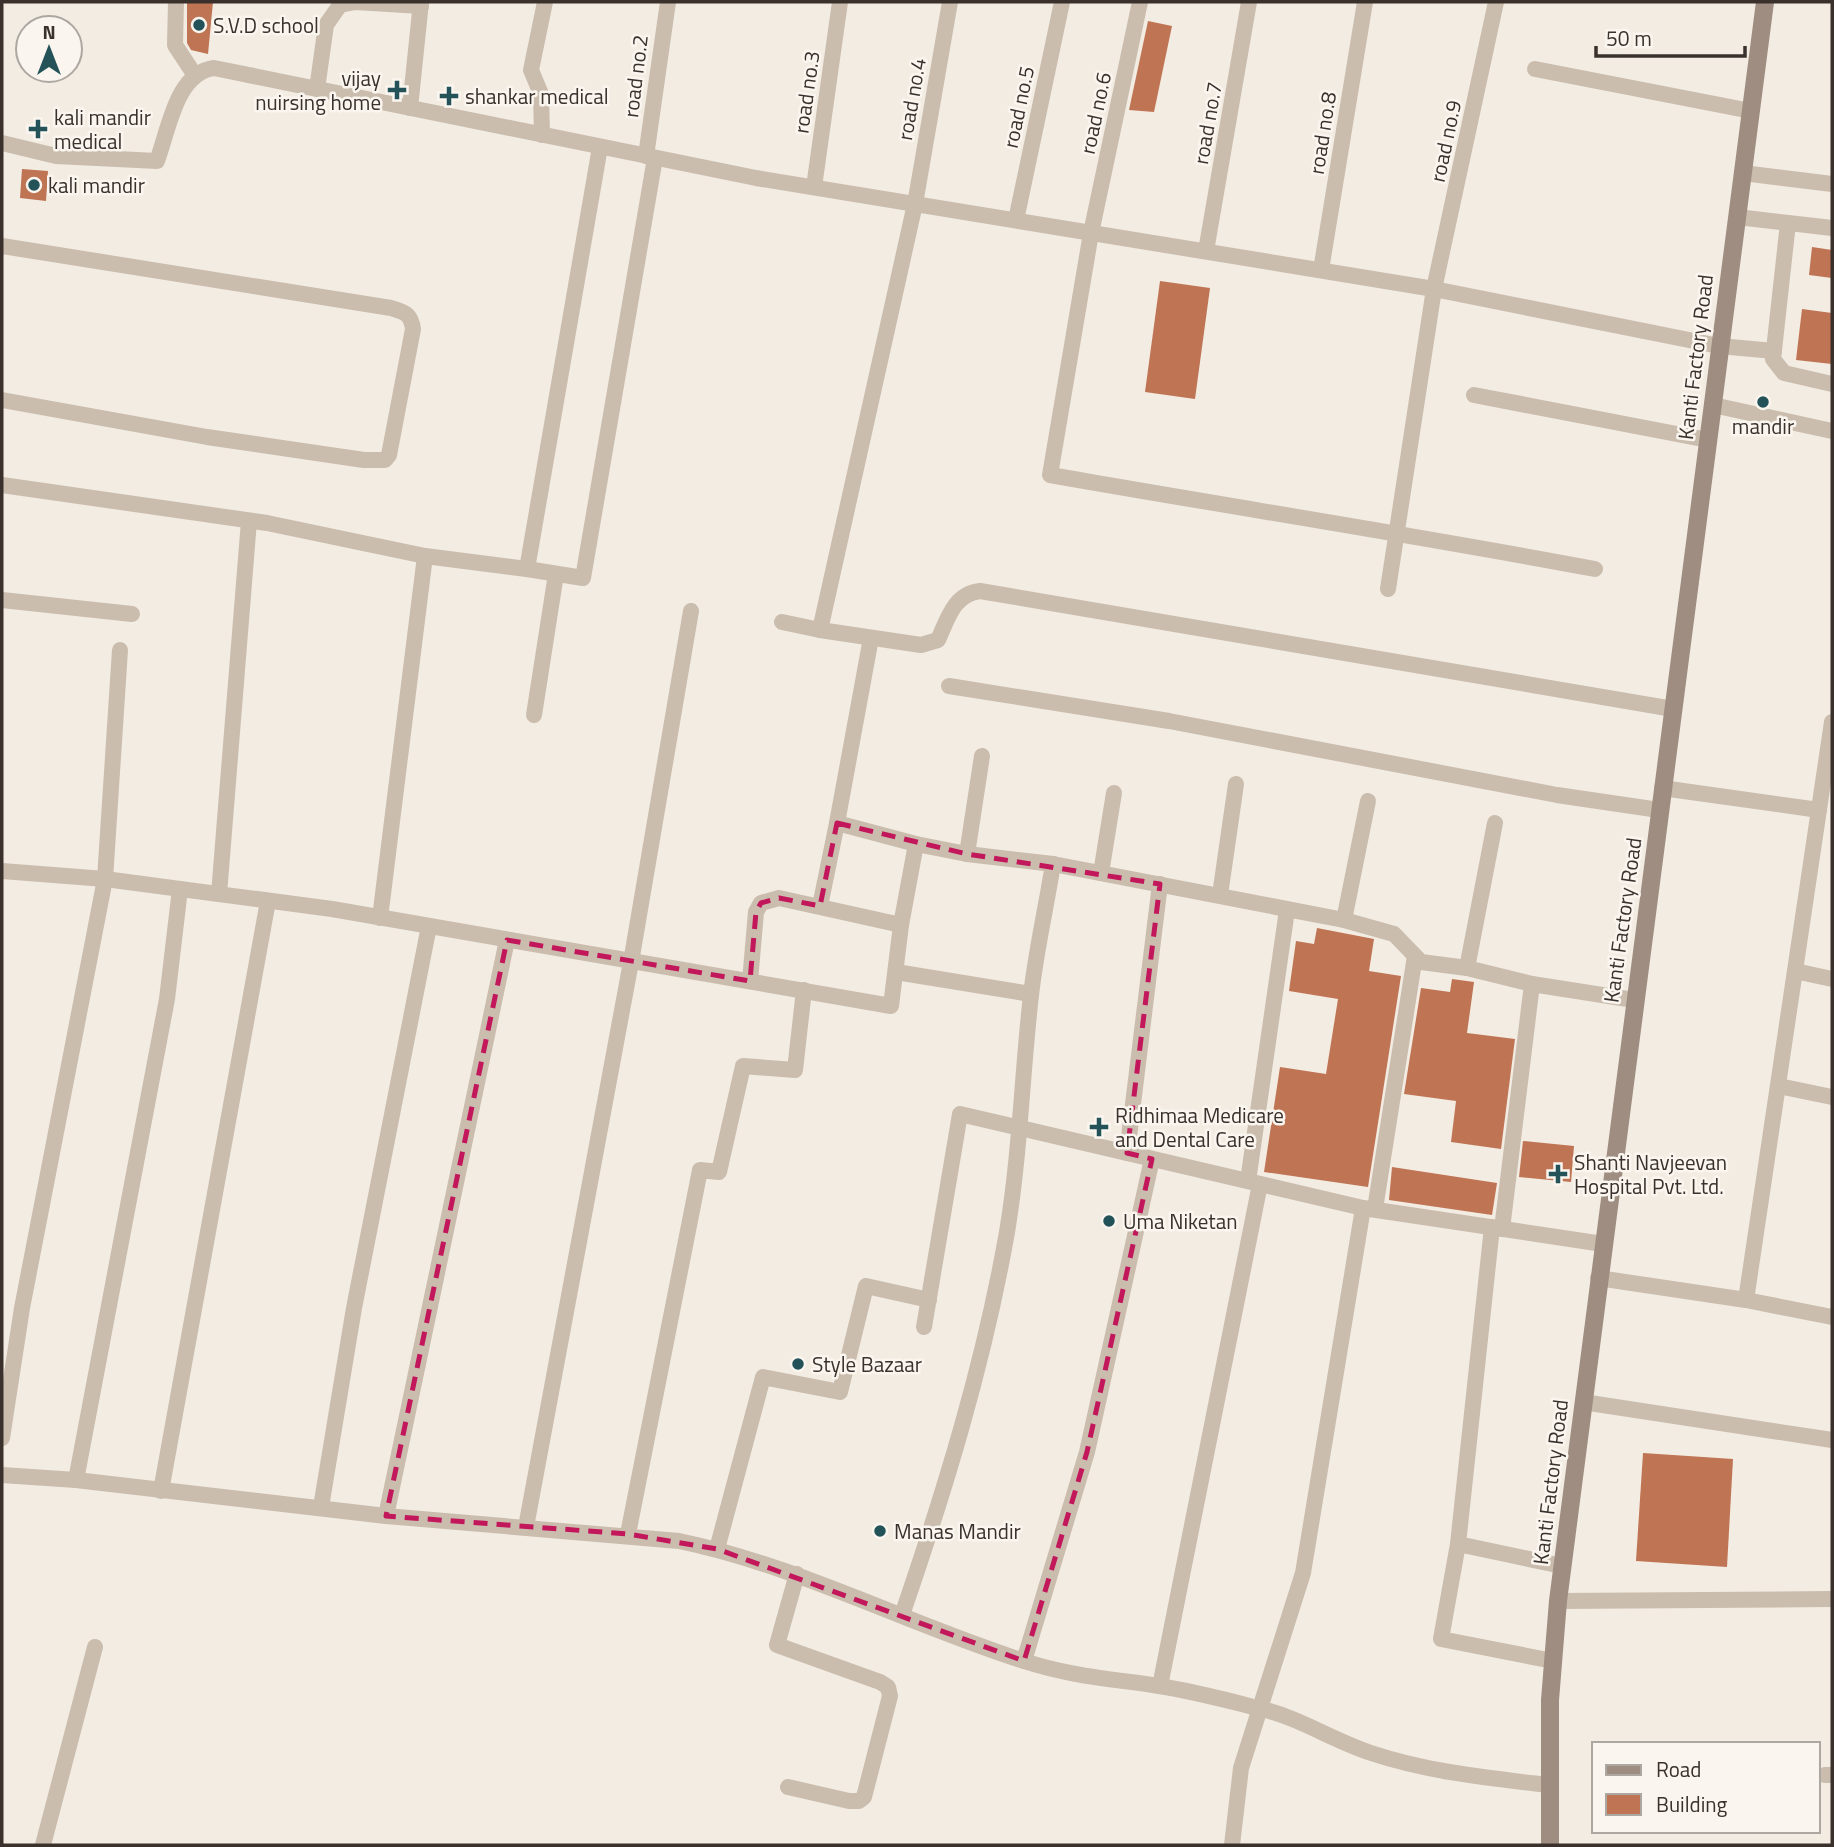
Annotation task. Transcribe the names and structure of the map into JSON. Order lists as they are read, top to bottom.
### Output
{
  "streets": {
    "street": [
      "road no.2",
      "road no.3",
      "road no.4",
      "road no.5",
      "road no.6",
      "road no.7",
      "road no.8",
      "road no.9",
      "Kanti Factory Road"
    ]
  },
  "crossings": [
    ["road no.6", "road no.9"]
  ],
  "places": {
    "other": [
      "S.V.D school",
      "kali mandir",
      "mandir",
      "Uma Niketan",
      "Style Bazaar",
      "Manas Mandir"
    ],
    "health": [
      "vijay nuirsing home",
      "shankar medical",
      "kali mandir medical",
      "Ridhimaa Medicare and Dental Care",
      "Shanti Navjeevan Hospital Pvt. Ltd."
    ]
  },
  "legend": ["Road", "Building"],
  "scale_bar": "50 m",
  "north": "top"
}
